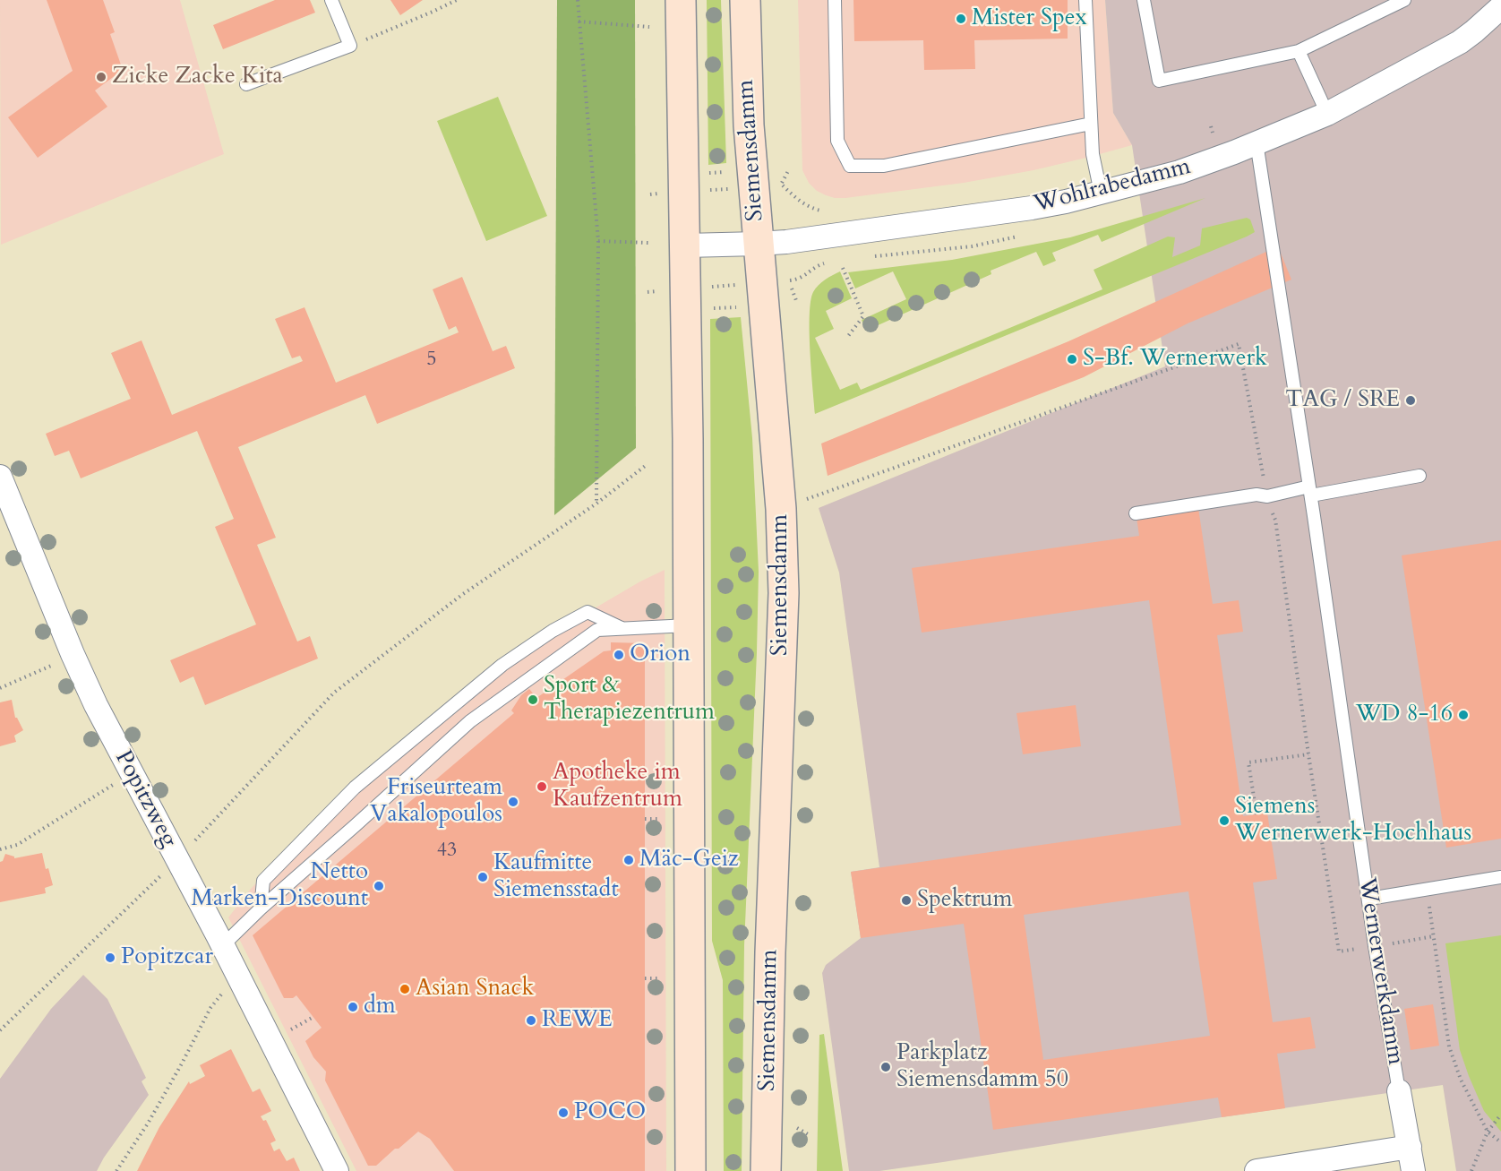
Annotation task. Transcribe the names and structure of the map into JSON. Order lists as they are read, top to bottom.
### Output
{
  "streets": {
    "main road": ["Siemensdamm"],
    "street": ["Wohlrabedamm", "Popitzweg", "Wernerwerkdamm"]
  },
  "crossings": [
    ["Siemensdamm", "Wohlrabedamm"],
    ["Wohlrabedamm", "Wernerwerkdamm"]
  ],
  "places": [
    "Mister Spex",
    "Zicke Zacke Kita",
    "S-Bf. Wernerwerk",
    "TAG / SRE",
    "Orion",
    "Sport & Therapiezentrum",
    "WD 8-16",
    "Apotheke im Kaufzentrum",
    "Friseurteam Vakalopoulos",
    "Siemens Wernerwerk-Hochhaus",
    "Mäc-Geiz",
    "Kaufmitte Siemensstadt",
    "Netto Marken-Discount",
    "Spektrum",
    "Popitzcar",
    "Asian Snack",
    "dm",
    "REWE",
    "Parkplatz Siemensdamm 50",
    "POCO"
  ],
  "house_numbers": ["5", "43"]
}
